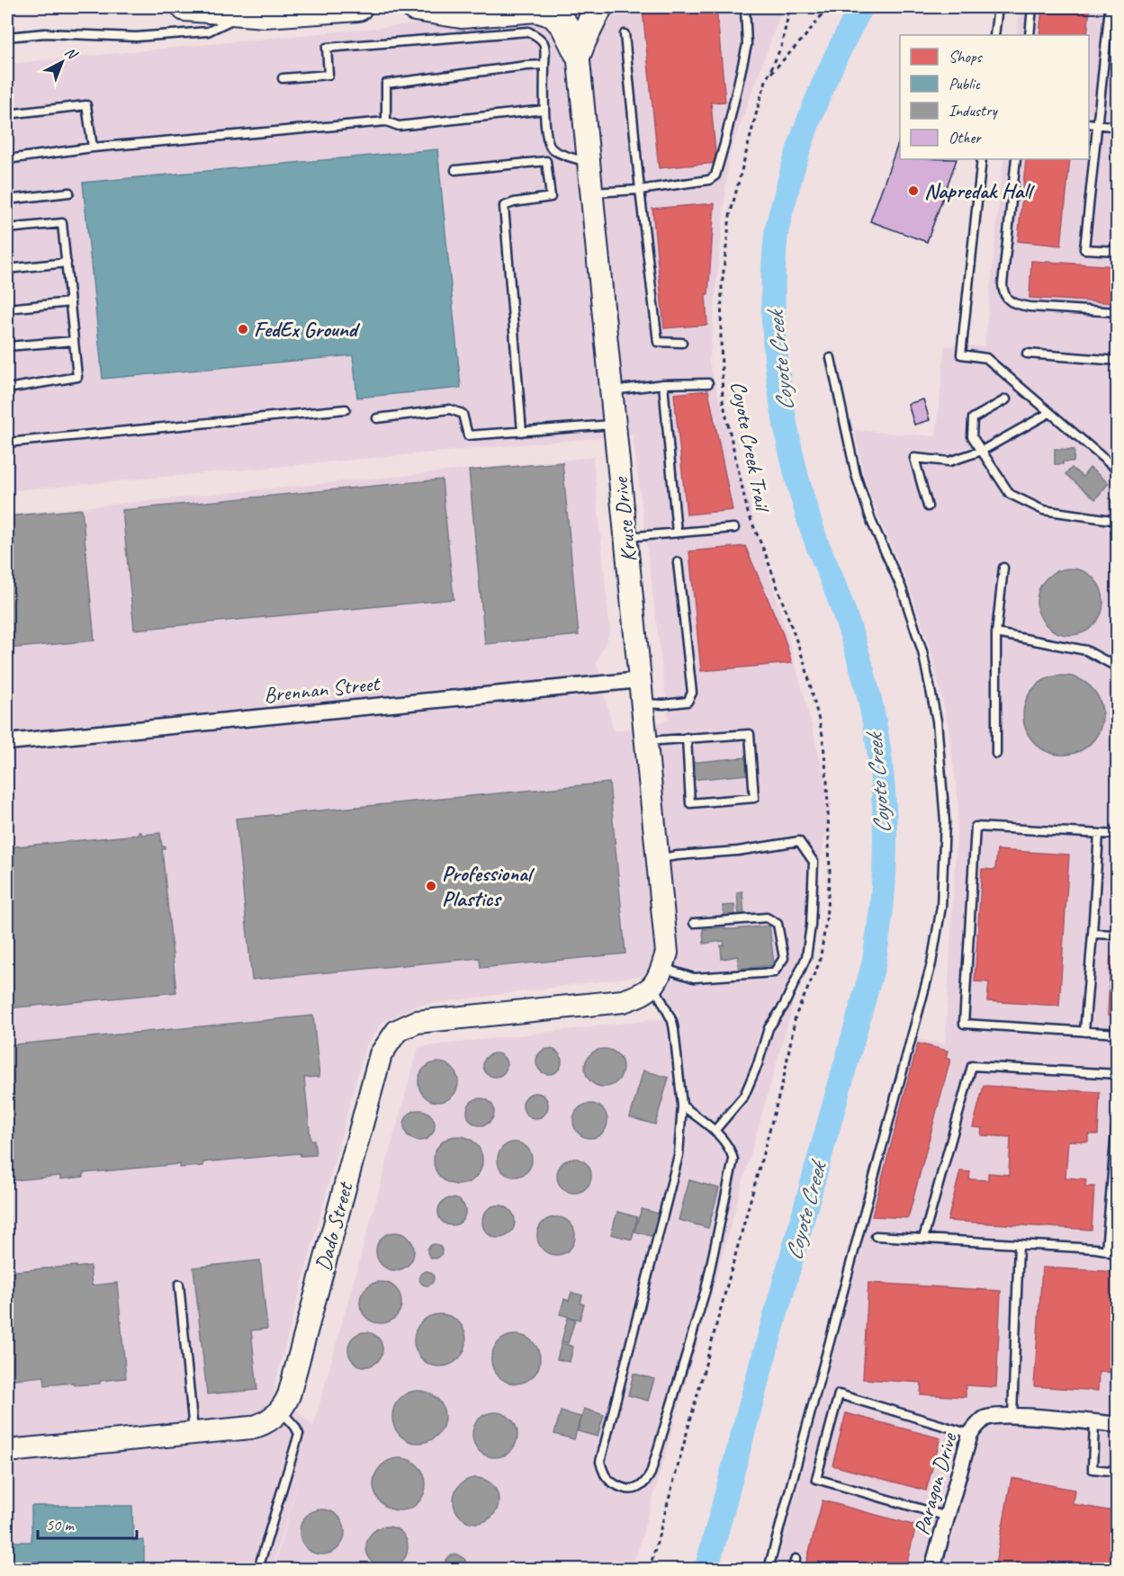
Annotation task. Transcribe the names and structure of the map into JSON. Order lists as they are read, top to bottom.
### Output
{
  "streets": {
    "street": [
      "Kruse Drive",
      "Brennan Street",
      "Dado Street",
      "Paragon Drive"
    ],
    "path": ["Coyote Creek Trail"]
  },
  "crossings": [
    ["Kruse Drive", "Brennan Street"],
    ["Kruse Drive", "Dado Street"]
  ],
  "water": ["Coyote Creek"],
  "places": ["Napredak Hall", "FedEx Ground", "Professional Plastics"],
  "legend": [
    "Shops",
    "Public",
    "Industry",
    "Other"
  ],
  "scale_bar": "50 m",
  "north": "top right"
}
